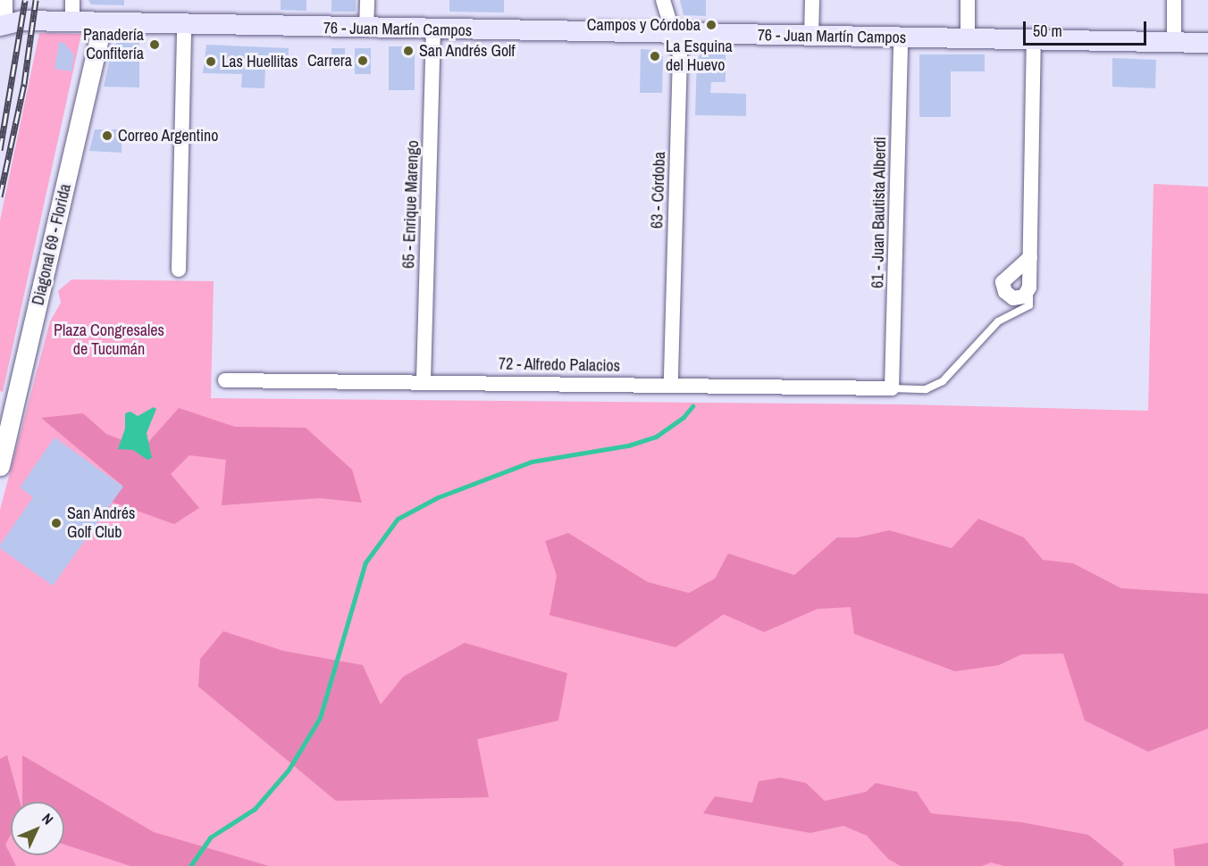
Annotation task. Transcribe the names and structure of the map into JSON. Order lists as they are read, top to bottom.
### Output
{
  "streets": {
    "main road": ["76 - Juan Martín Campos"],
    "street": [
      "63 - Córdoba",
      "65 - Enrique Marengo",
      "61 - Juan Bautista Alberdi",
      "Diagonal 69 - Florida",
      "72 - Alfredo Palacios"
    ]
  },
  "crossings": [
    ["76 - Juan Martín Campos", "63 - Córdoba"],
    ["76 - Juan Martín Campos", "65 - Enrique Marengo"],
    ["76 - Juan Martín Campos", "61 - Juan Bautista Alberdi"],
    ["76 - Juan Martín Campos", "Diagonal 69 - Florida"],
    ["63 - Córdoba", "72 - Alfredo Palacios"],
    ["65 - Enrique Marengo", "72 - Alfredo Palacios"],
    ["61 - Juan Bautista Alberdi", "72 - Alfredo Palacios"]
  ],
  "parks": ["Plaza Congresales de Tucumán"],
  "places": [
    "Campos y Córdoba",
    "Panadería Confitería",
    "San Andrés Golf",
    "La Esquina del Huevo",
    "Carrera",
    "Las Huellitas",
    "Correo Argentino",
    "San Andrés Golf Club"
  ],
  "scale_bar": "50 m",
  "north": "top right"
}
